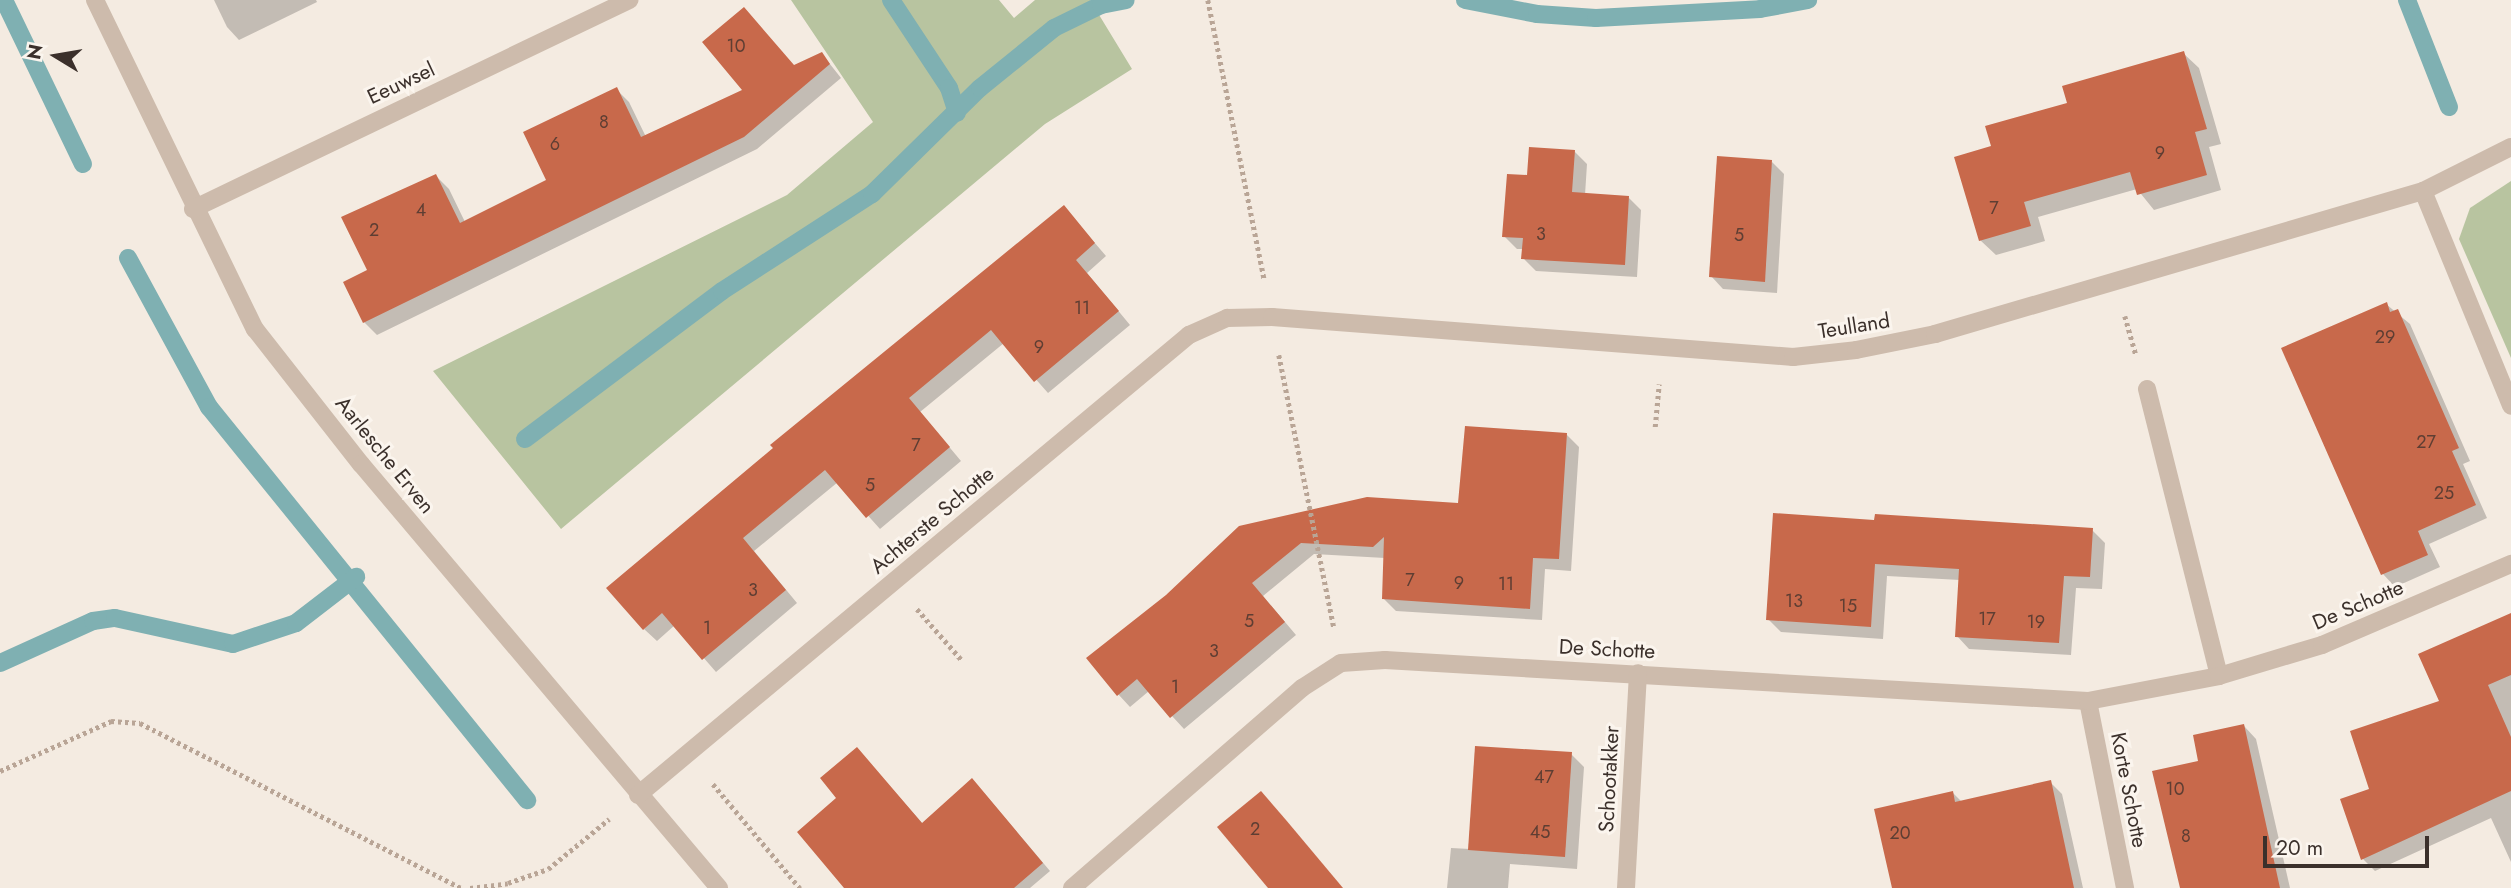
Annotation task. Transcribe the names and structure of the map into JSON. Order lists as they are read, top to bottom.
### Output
{
  "streets": {
    "street": [
      "Eeuwsel",
      "Teulland",
      "Aarlesche Erven",
      "Achterste Schotte",
      "De Schotte",
      "Schootakker",
      "Korte Schotte"
    ]
  },
  "crossings": [
    ["Eeuwsel", "Aarlesche Erven"],
    ["Teulland", "Achterste Schotte"],
    ["Aarlesche Erven", "Achterste Schotte"],
    ["De Schotte", "Schootakker"],
    ["De Schotte", "Korte Schotte"]
  ],
  "house_numbers": [
    "10",
    "8",
    "6",
    "9",
    "7",
    "4",
    "2",
    "3",
    "5",
    "11",
    "29",
    "9",
    "27",
    "7",
    "5",
    "25",
    "7",
    "9",
    "11",
    "3",
    "13",
    "15",
    "17",
    "5",
    "19",
    "1",
    "3",
    "1",
    "47",
    "10",
    "2",
    "45",
    "20",
    "8"
  ],
  "scale_bar": "20 m",
  "north": "left"
}
